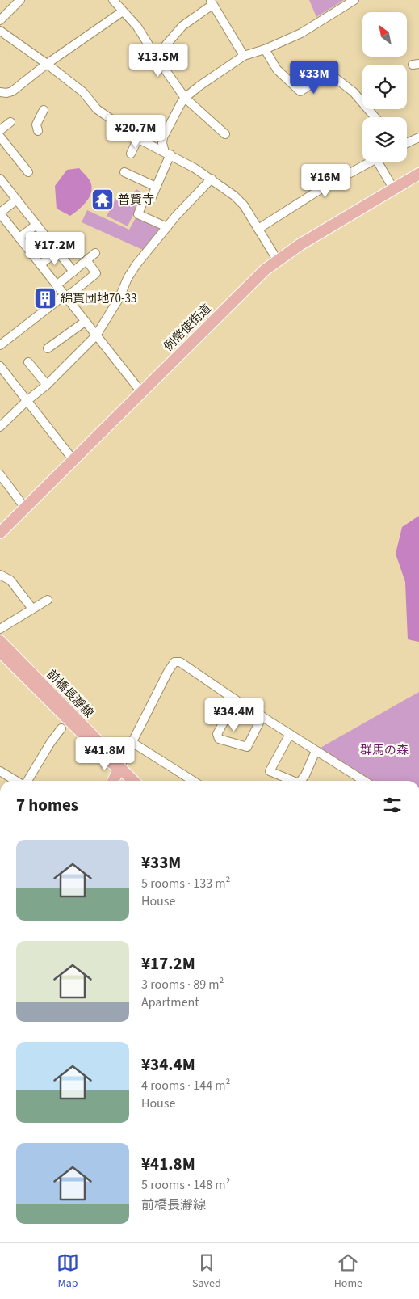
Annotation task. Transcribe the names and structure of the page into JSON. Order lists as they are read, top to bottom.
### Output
{
  "streets": {
    "main road": ["例幣使街道", "前橋長瀞線"]
  },
  "parks": ["群馬の森"],
  "places": {
    "temple": ["普賢寺"],
    "building": ["綿貫団地70-33"]
  },
  "north": "top left",
  "page": {
    "price": [
      "¥13.5M",
      "¥33M",
      "¥20.7M",
      "¥16M",
      "¥17.2M",
      "¥34.4M",
      "¥41.8M"
    ],
    "heading": "7 homes",
    "list": [
      {
        "name": "¥33M",
        "note": "5 rooms · 133 m² · House"
      },
      {
        "name": "¥17.2M",
        "note": "3 rooms · 89 m² · Apartment"
      },
      {
        "name": "¥34.4M",
        "note": "4 rooms · 144 m² · House"
      },
      {
        "name": "¥41.8M",
        "note": "5 rooms · 148 m² · 前橋長瀞線"
      }
    ],
    "tabs": ["Map", "Saved", "Home"]
  }
}
